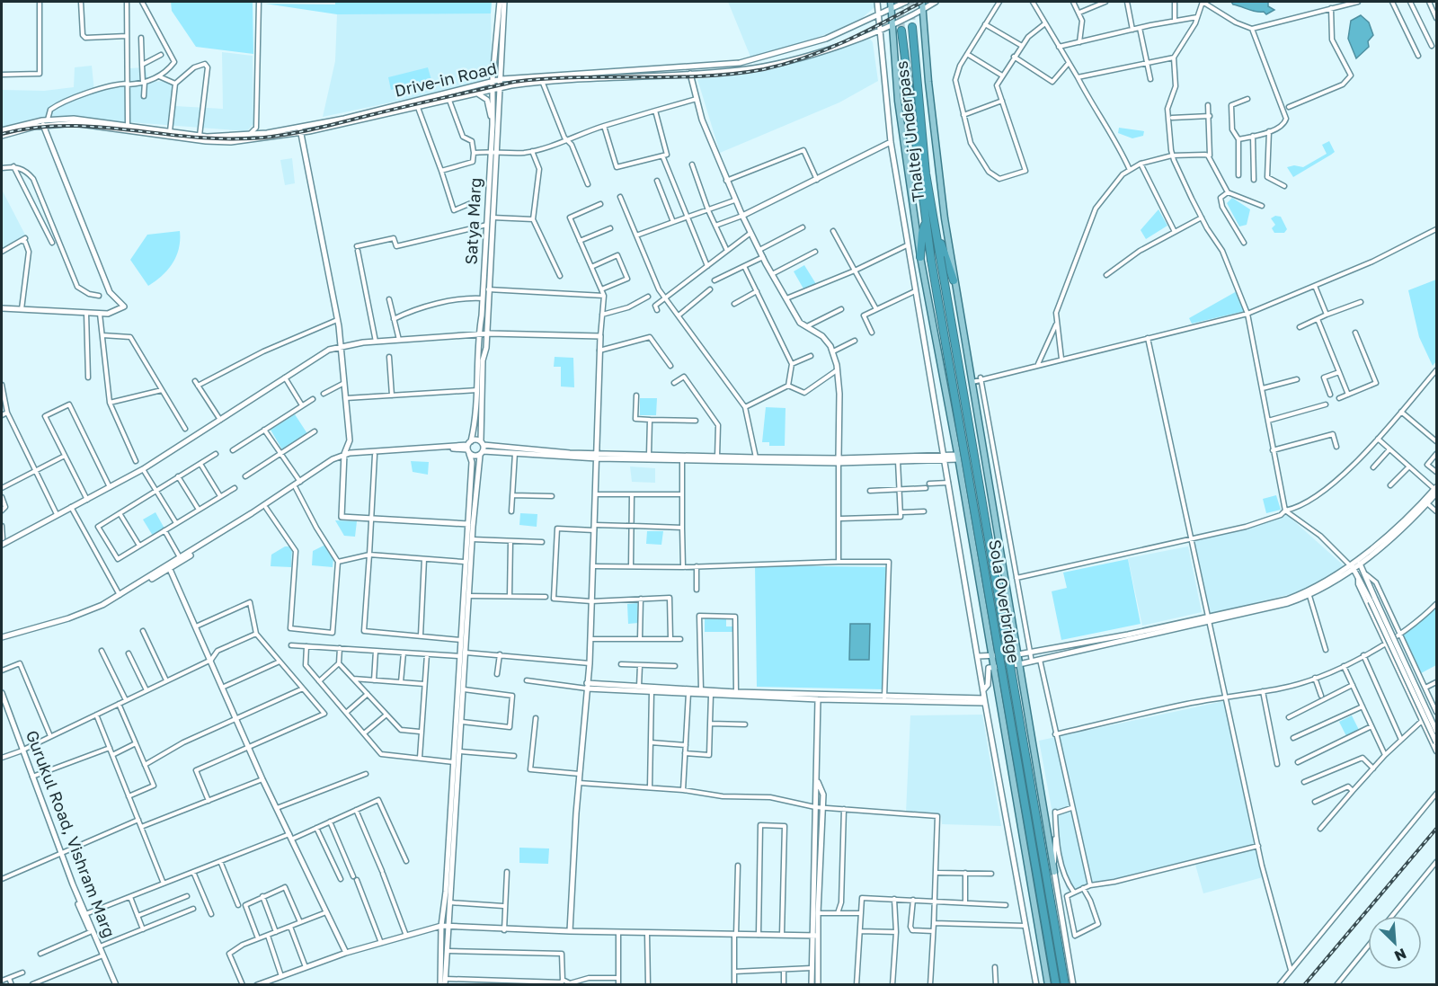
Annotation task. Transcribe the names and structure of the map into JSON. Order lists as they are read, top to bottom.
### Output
{
  "streets": {
    "highway": ["Thaltej Underpass", "Sola Overbridge"],
    "street": ["Drive-in Road", "Satya Marg", "Gurukul Road, Vishram Marg"]
  },
  "crossings": [
    ["Drive-in Road", "Satya Marg"],
    ["Thaltej Underpass", "Sola Overbridge"]
  ],
  "north": "bottom right"
}
